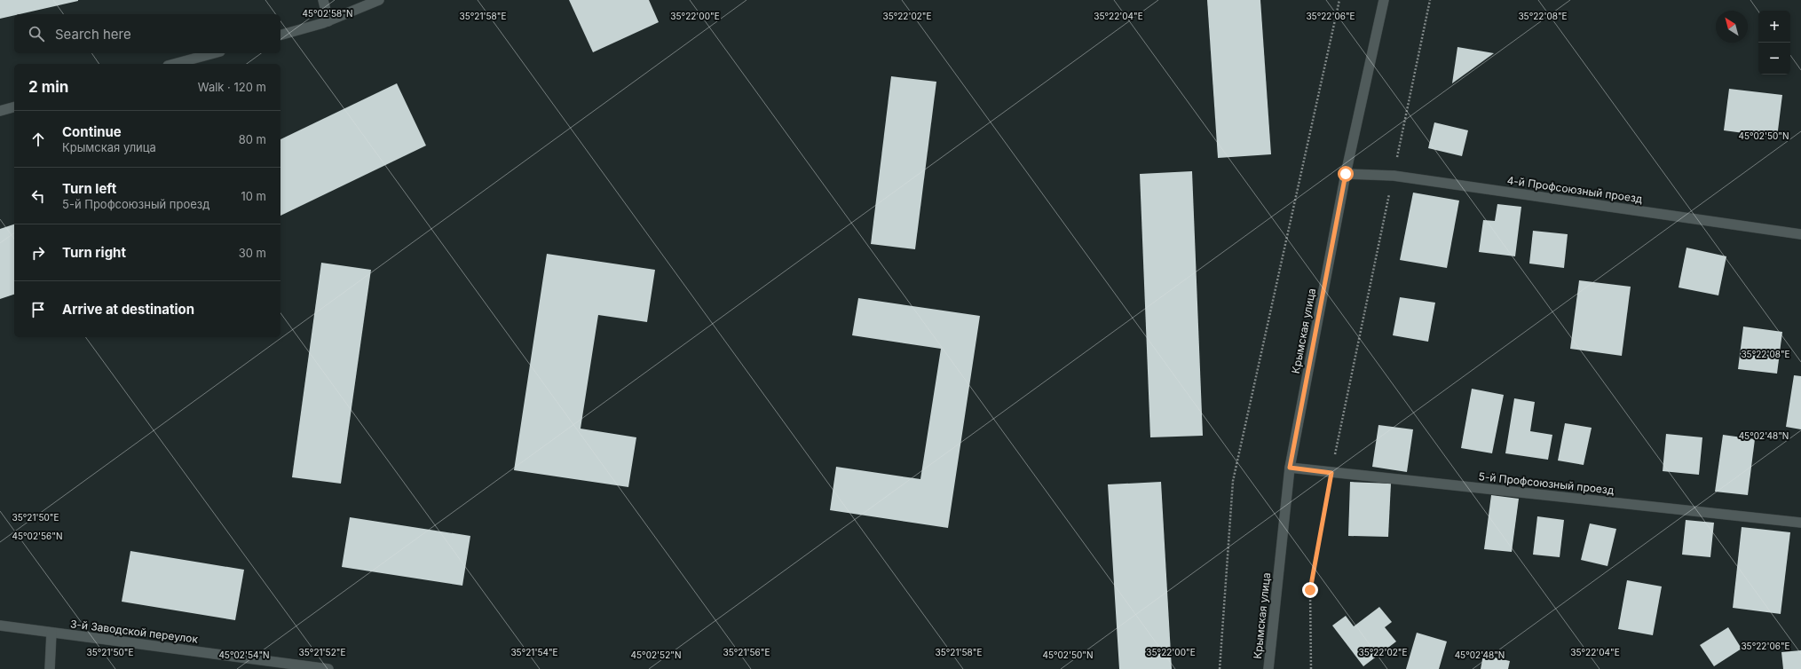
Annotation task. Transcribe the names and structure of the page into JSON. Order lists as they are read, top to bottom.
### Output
{
  "streets": {
    "street": [
      "4-й Профсоюзный проезд",
      "Крымская улица",
      "5-й Профсоюзный проезд",
      "3-й Заводской переулок"
    ]
  },
  "crossings": [
    ["4-й Профсоюзный проезд", "Крымская улица"],
    ["Крымская улица", "5-й Профсоюзный проезд"]
  ],
  "north": "top left",
  "page": {
    "map_buttons": ["+", "−"],
    "search": "Search here",
    "heading": ["2 min", "Walk · 120 m"],
    "list": [
      ["Continue", "Крымская улица", "80 m"],
      ["Turn left", "5-й Профсоюзный проезд", "10 m"],
      ["Turn right", "30 m"],
      "Arrive at destination"
    ]
  },
  "coordinates": [
    "45°02'58\"N",
    "35°21'58\"E",
    "35°22'00\"E",
    "35°22'02\"E",
    "35°22'04\"E",
    "35°22'06\"E",
    "35°22'08\"E",
    "45°02'50\"N",
    "45°02'48\"N",
    "35°21'50\"E",
    "45°02'56\"N",
    "35°21'52\"E",
    "35°21'54\"E",
    "35°21'56\"E",
    "45°02'54\"N",
    "45°02'52\"N"
  ]
}
